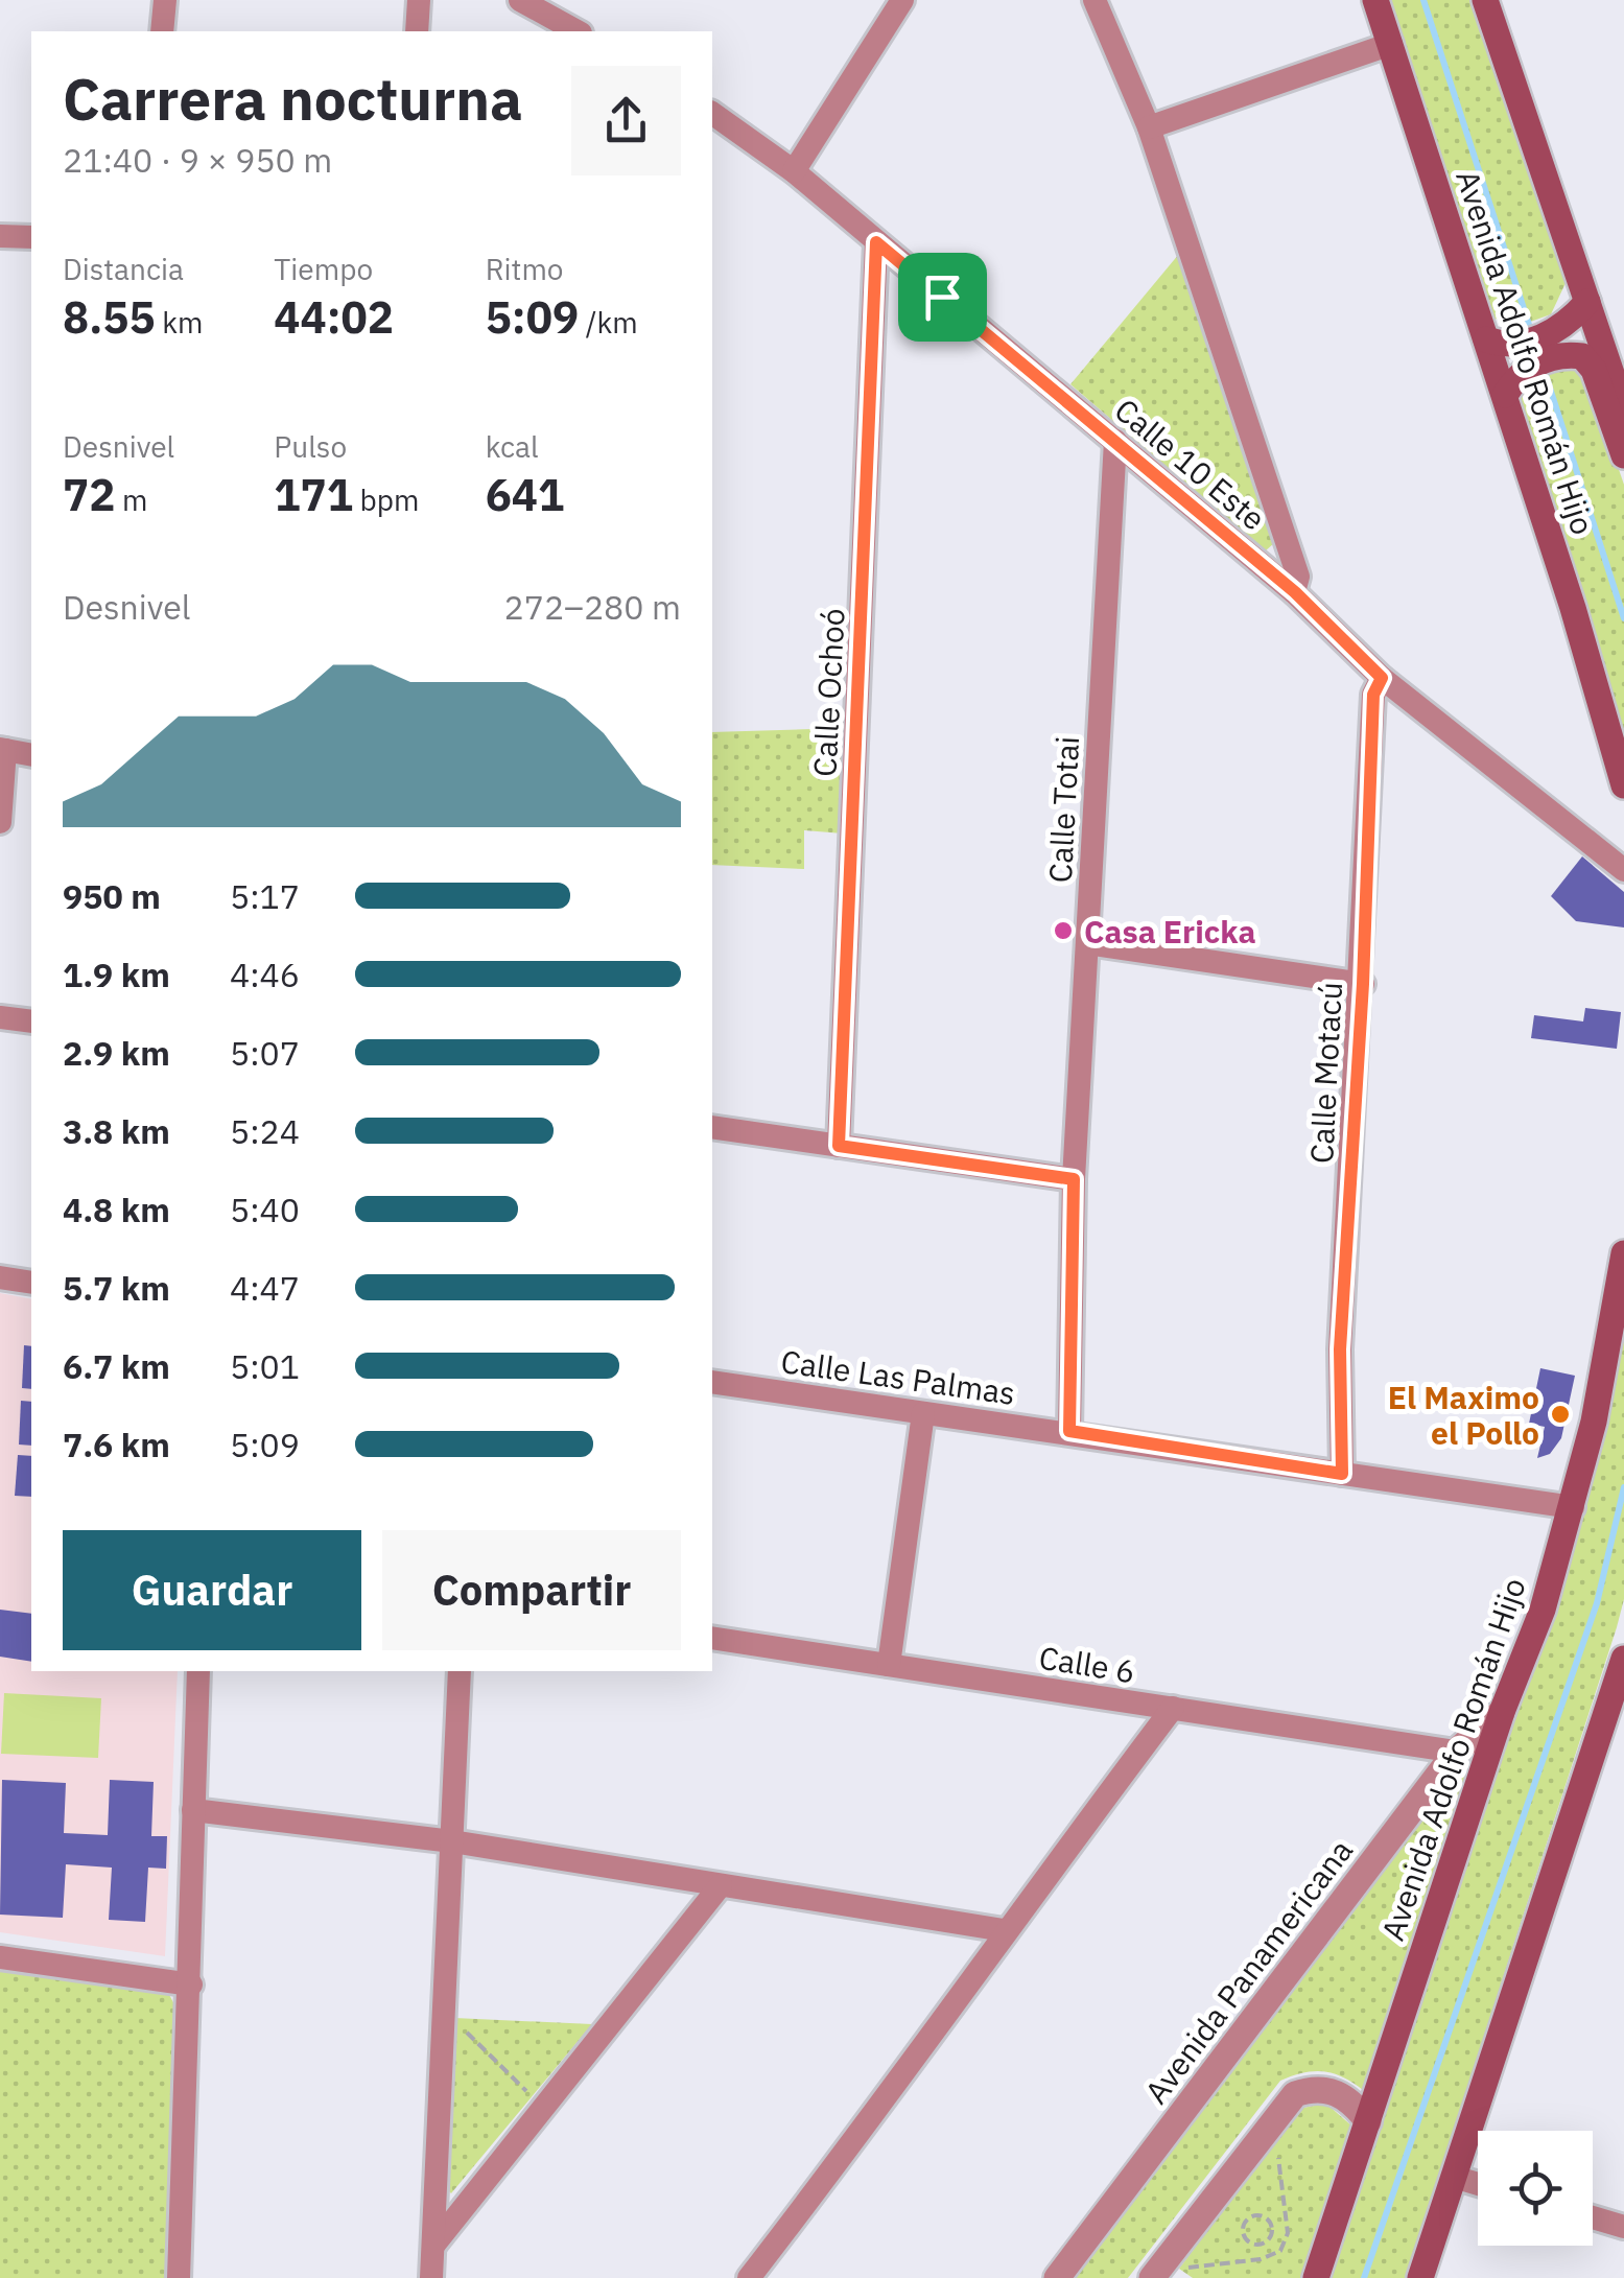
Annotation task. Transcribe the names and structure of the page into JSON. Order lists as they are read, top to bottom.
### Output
{
  "streets": {
    "main road": ["Avenida Adolfo Román Hijo"],
    "street": [
      "Calle 10 Este",
      "Calle Ochoó",
      "Calle Totai",
      "Calle Motacú",
      "Calle Las Palmas",
      "Calle 6",
      "Avenida Panamericana"
    ]
  },
  "crossings": [
    ["Avenida Adolfo Román Hijo", "Calle Las Palmas"],
    ["Avenida Adolfo Román Hijo", "Avenida Panamericana"],
    ["Calle 10 Este", "Calle Ochoó"],
    ["Calle 10 Este", "Calle Totai"],
    ["Calle 10 Este", "Calle Motacú"],
    ["Calle Totai", "Calle Las Palmas"],
    ["Calle Motacú", "Calle Las Palmas"],
    ["Calle 6", "Avenida Panamericana"]
  ],
  "places": ["Casa Ericka", "El Maximo el Pollo"],
  "page": {
    "heading": ["Carrera nocturna", "21:40 · 9 × 950 m"],
    "stats": [
      ["Distancia", "8.55 km"],
      ["Tiempo", "44:02"],
      ["Ritmo", "5:09 /km"],
      ["Desnivel", "72 m"],
      ["Pulso", "171 bpm"],
      ["kcal", "641"]
    ],
    "chart": ["Desnivel", "272–280 m"],
    "list": [
      {
        "name": "950 m",
        "note": "5:17"
      },
      {
        "name": "1.9 km",
        "note": "4:46"
      },
      {
        "name": "2.9 km",
        "note": "5:07"
      },
      {
        "name": "3.8 km",
        "note": "5:24"
      },
      {
        "name": "4.8 km",
        "note": "5:40"
      },
      {
        "name": "5.7 km",
        "note": "4:47"
      },
      {
        "name": "6.7 km",
        "note": "5:01"
      },
      {
        "name": "7.6 km",
        "note": "5:09"
      }
    ],
    "buttons": ["Guardar", "Compartir"]
  }
}
